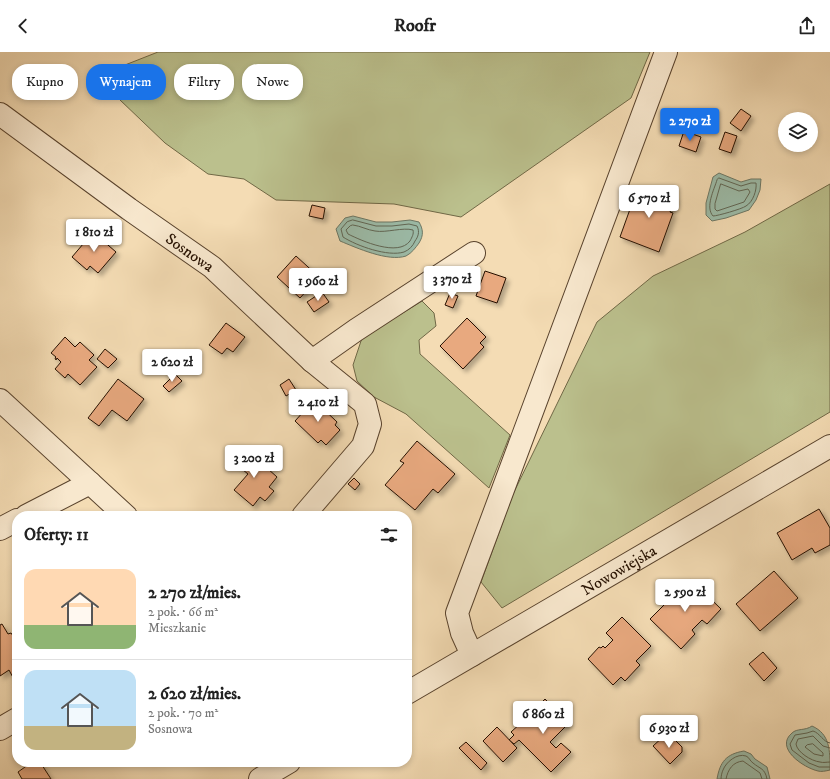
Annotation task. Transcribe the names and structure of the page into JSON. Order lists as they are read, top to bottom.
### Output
{
  "streets": {
    "street": ["Sosnowa", "Nowowiejska"]
  },
  "page": {
    "header": "Roofr",
    "chip": [
      "Kupno",
      "Wynajem",
      "Filtry",
      "Nowe"
    ],
    "price": [
      "2 270 zł",
      "6 570 zł",
      "1 810 zł",
      "3 370 zł",
      "1 960 zł",
      "2 620 zł",
      "2 410 zł",
      "3 200 zł",
      "2 590 zł",
      "6 860 zł",
      "6 930 zł"
    ],
    "heading": "Oferty: 11",
    "list": [
      {
        "name": "2 270 zł/mies.",
        "note": "2 pok. · 66 m² · Mieszkanie"
      },
      {
        "name": "2 620 zł/mies.",
        "note": "2 pok. · 70 m² · Sosnowa"
      }
    ]
  }
}
